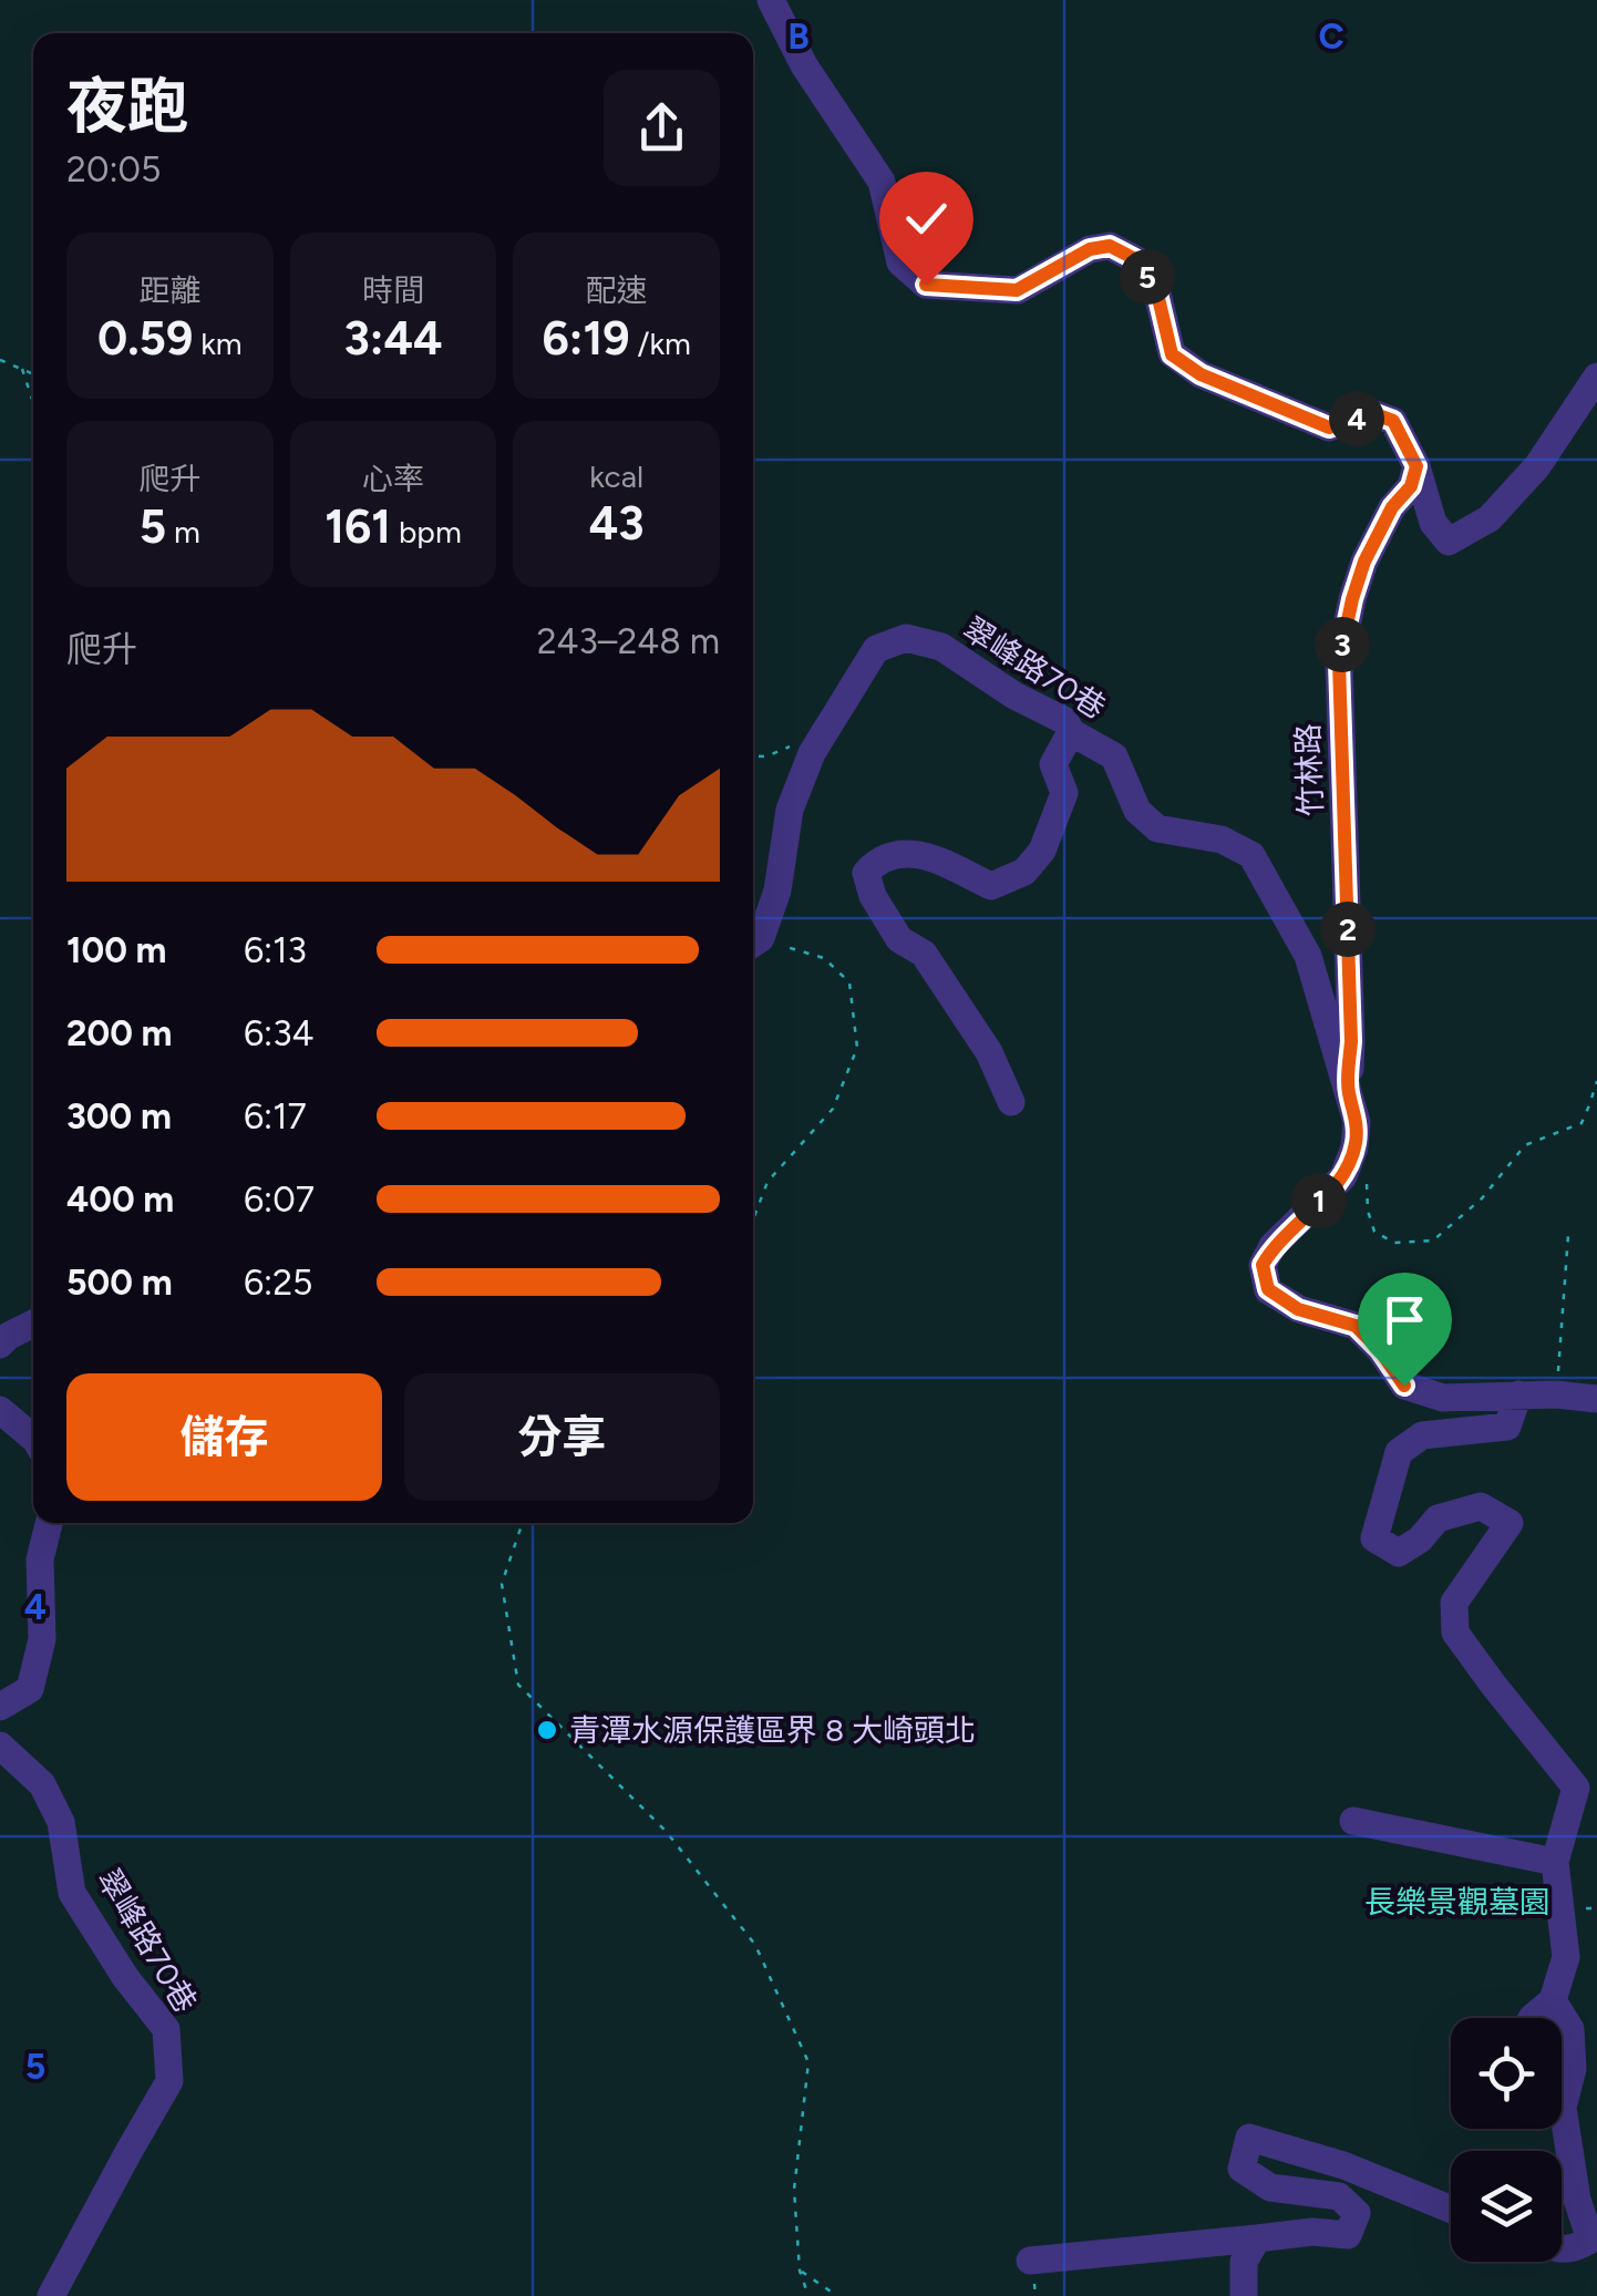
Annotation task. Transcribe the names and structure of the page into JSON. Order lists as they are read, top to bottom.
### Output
{
  "streets": {
    "street": ["翠峰路70巷", "竹林路"]
  },
  "crossings": [
    ["翠峰路70巷", "竹林路"]
  ],
  "parks": ["長樂景觀墓園"],
  "places": ["青潭水源保護區界 8 大崎頭北"],
  "page": {
    "heading": ["夜跑", "20:05"],
    "stats": [
      ["距離", "0.59 km"],
      ["時間", "3:44"],
      ["配速", "6:19 /km"],
      ["爬升", "5 m"],
      ["心率", "161 bpm"],
      ["kcal", "43"]
    ],
    "pins": [
      "5",
      "4",
      "3",
      "2",
      "1"
    ],
    "chart": ["爬升", "243–248 m"],
    "list": [
      {
        "name": "100 m",
        "note": "6:13"
      },
      {
        "name": "200 m",
        "note": "6:34"
      },
      {
        "name": "300 m",
        "note": "6:17"
      },
      {
        "name": "400 m",
        "note": "6:07"
      },
      {
        "name": "500 m",
        "note": "6:25"
      }
    ],
    "buttons": ["儲存", "分享"]
  },
  "grid": {
    "columns": ["B", "C"],
    "rows": ["4", "5"]
  }
}
